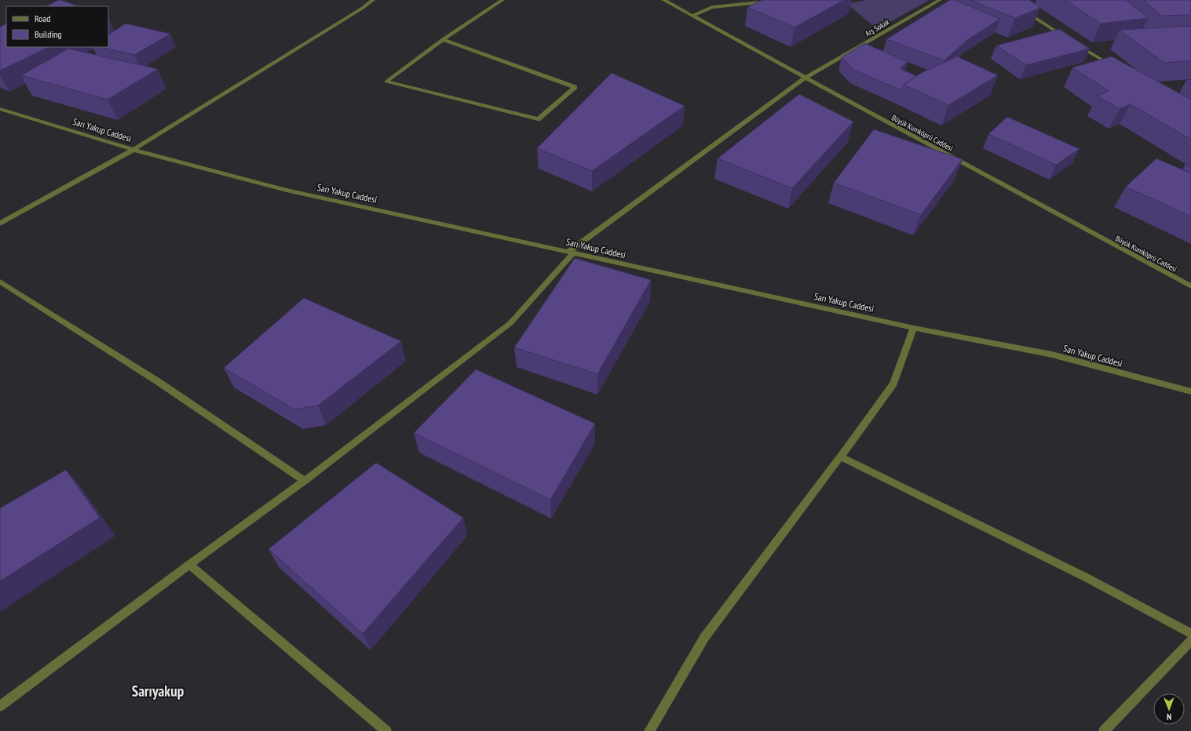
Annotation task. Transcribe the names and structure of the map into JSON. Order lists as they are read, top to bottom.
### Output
{
  "streets": {
    "street": ["Arş Sokak", "Sarı Yakup Caddesi", "Büyük Kumköprü Caddesi"]
  },
  "crossings": [
    ["Arş Sokak", "Sarı Yakup Caddesi"],
    ["Arş Sokak", "Büyük Kumköprü Caddesi"]
  ],
  "districts": ["Sarıyakup"],
  "legend": ["Road", "Building"],
  "north": "bottom"
}
